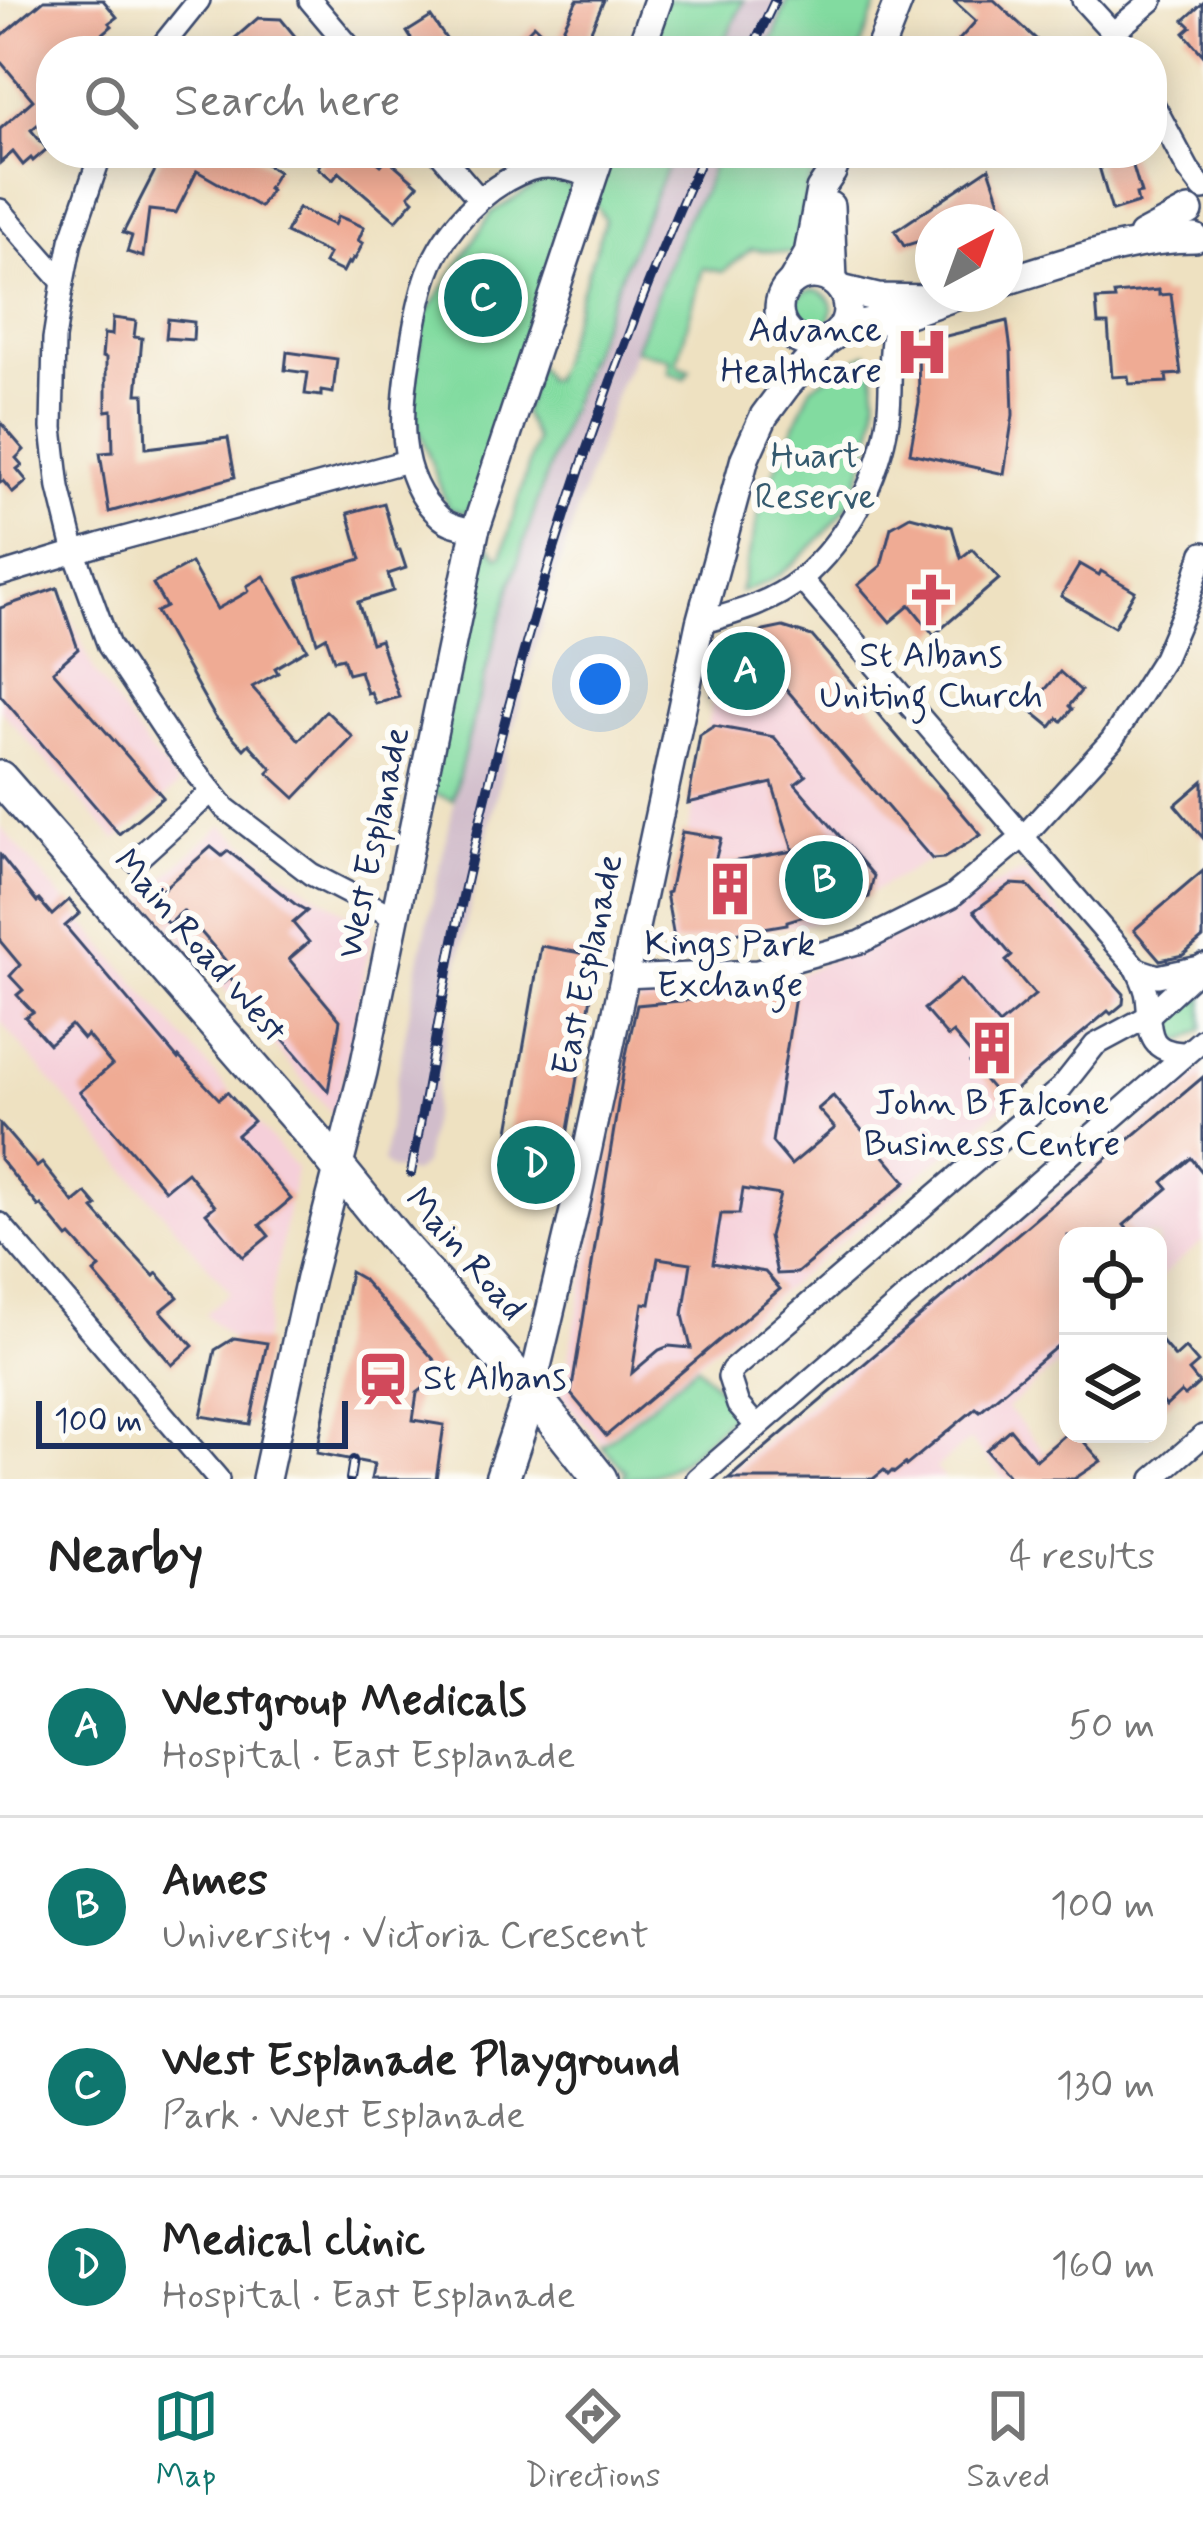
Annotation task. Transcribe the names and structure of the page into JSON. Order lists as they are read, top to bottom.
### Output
{
  "streets": {
    "main road": ["Main Road West", "Main Road"],
    "street": ["West Esplanade", "East Esplanade"]
  },
  "crossings": [
    ["West Esplanade", "Main Road West"],
    ["West Esplanade", "Main Road"],
    ["Main Road West", "Main Road"],
    ["East Esplanade", "Main Road"]
  ],
  "parks": ["Huart Reserve"],
  "places": {
    "hospital": ["Advance Healthcare"],
    "church": ["St Albans Uniting Church"],
    "building": ["Kings Park Exchange", "John B Falcone Business Centre"],
    "station": ["St Albans"]
  },
  "scale_bar": "100 m",
  "north": "top right",
  "page": {
    "search": "Search here",
    "pins": [
      "C",
      "A",
      "B",
      "D"
    ],
    "scale": "100 m",
    "heading": ["Nearby", "4 results"],
    "list": [
      {
        "mark": "A",
        "name": "Westgroup Medicals",
        "note": "Hospital · East Esplanade",
        "value": "50 m"
      },
      {
        "mark": "B",
        "name": "Ames",
        "note": "University · Victoria Crescent",
        "value": "100 m"
      },
      {
        "mark": "C",
        "name": "West Esplanade Playground",
        "note": "Park · West Esplanade",
        "value": "130 m"
      },
      {
        "mark": "D",
        "name": "Medical clinic",
        "note": "Hospital · East Esplanade",
        "value": "160 m"
      }
    ],
    "nav": ["Map", "Directions", "Saved"]
  }
}
